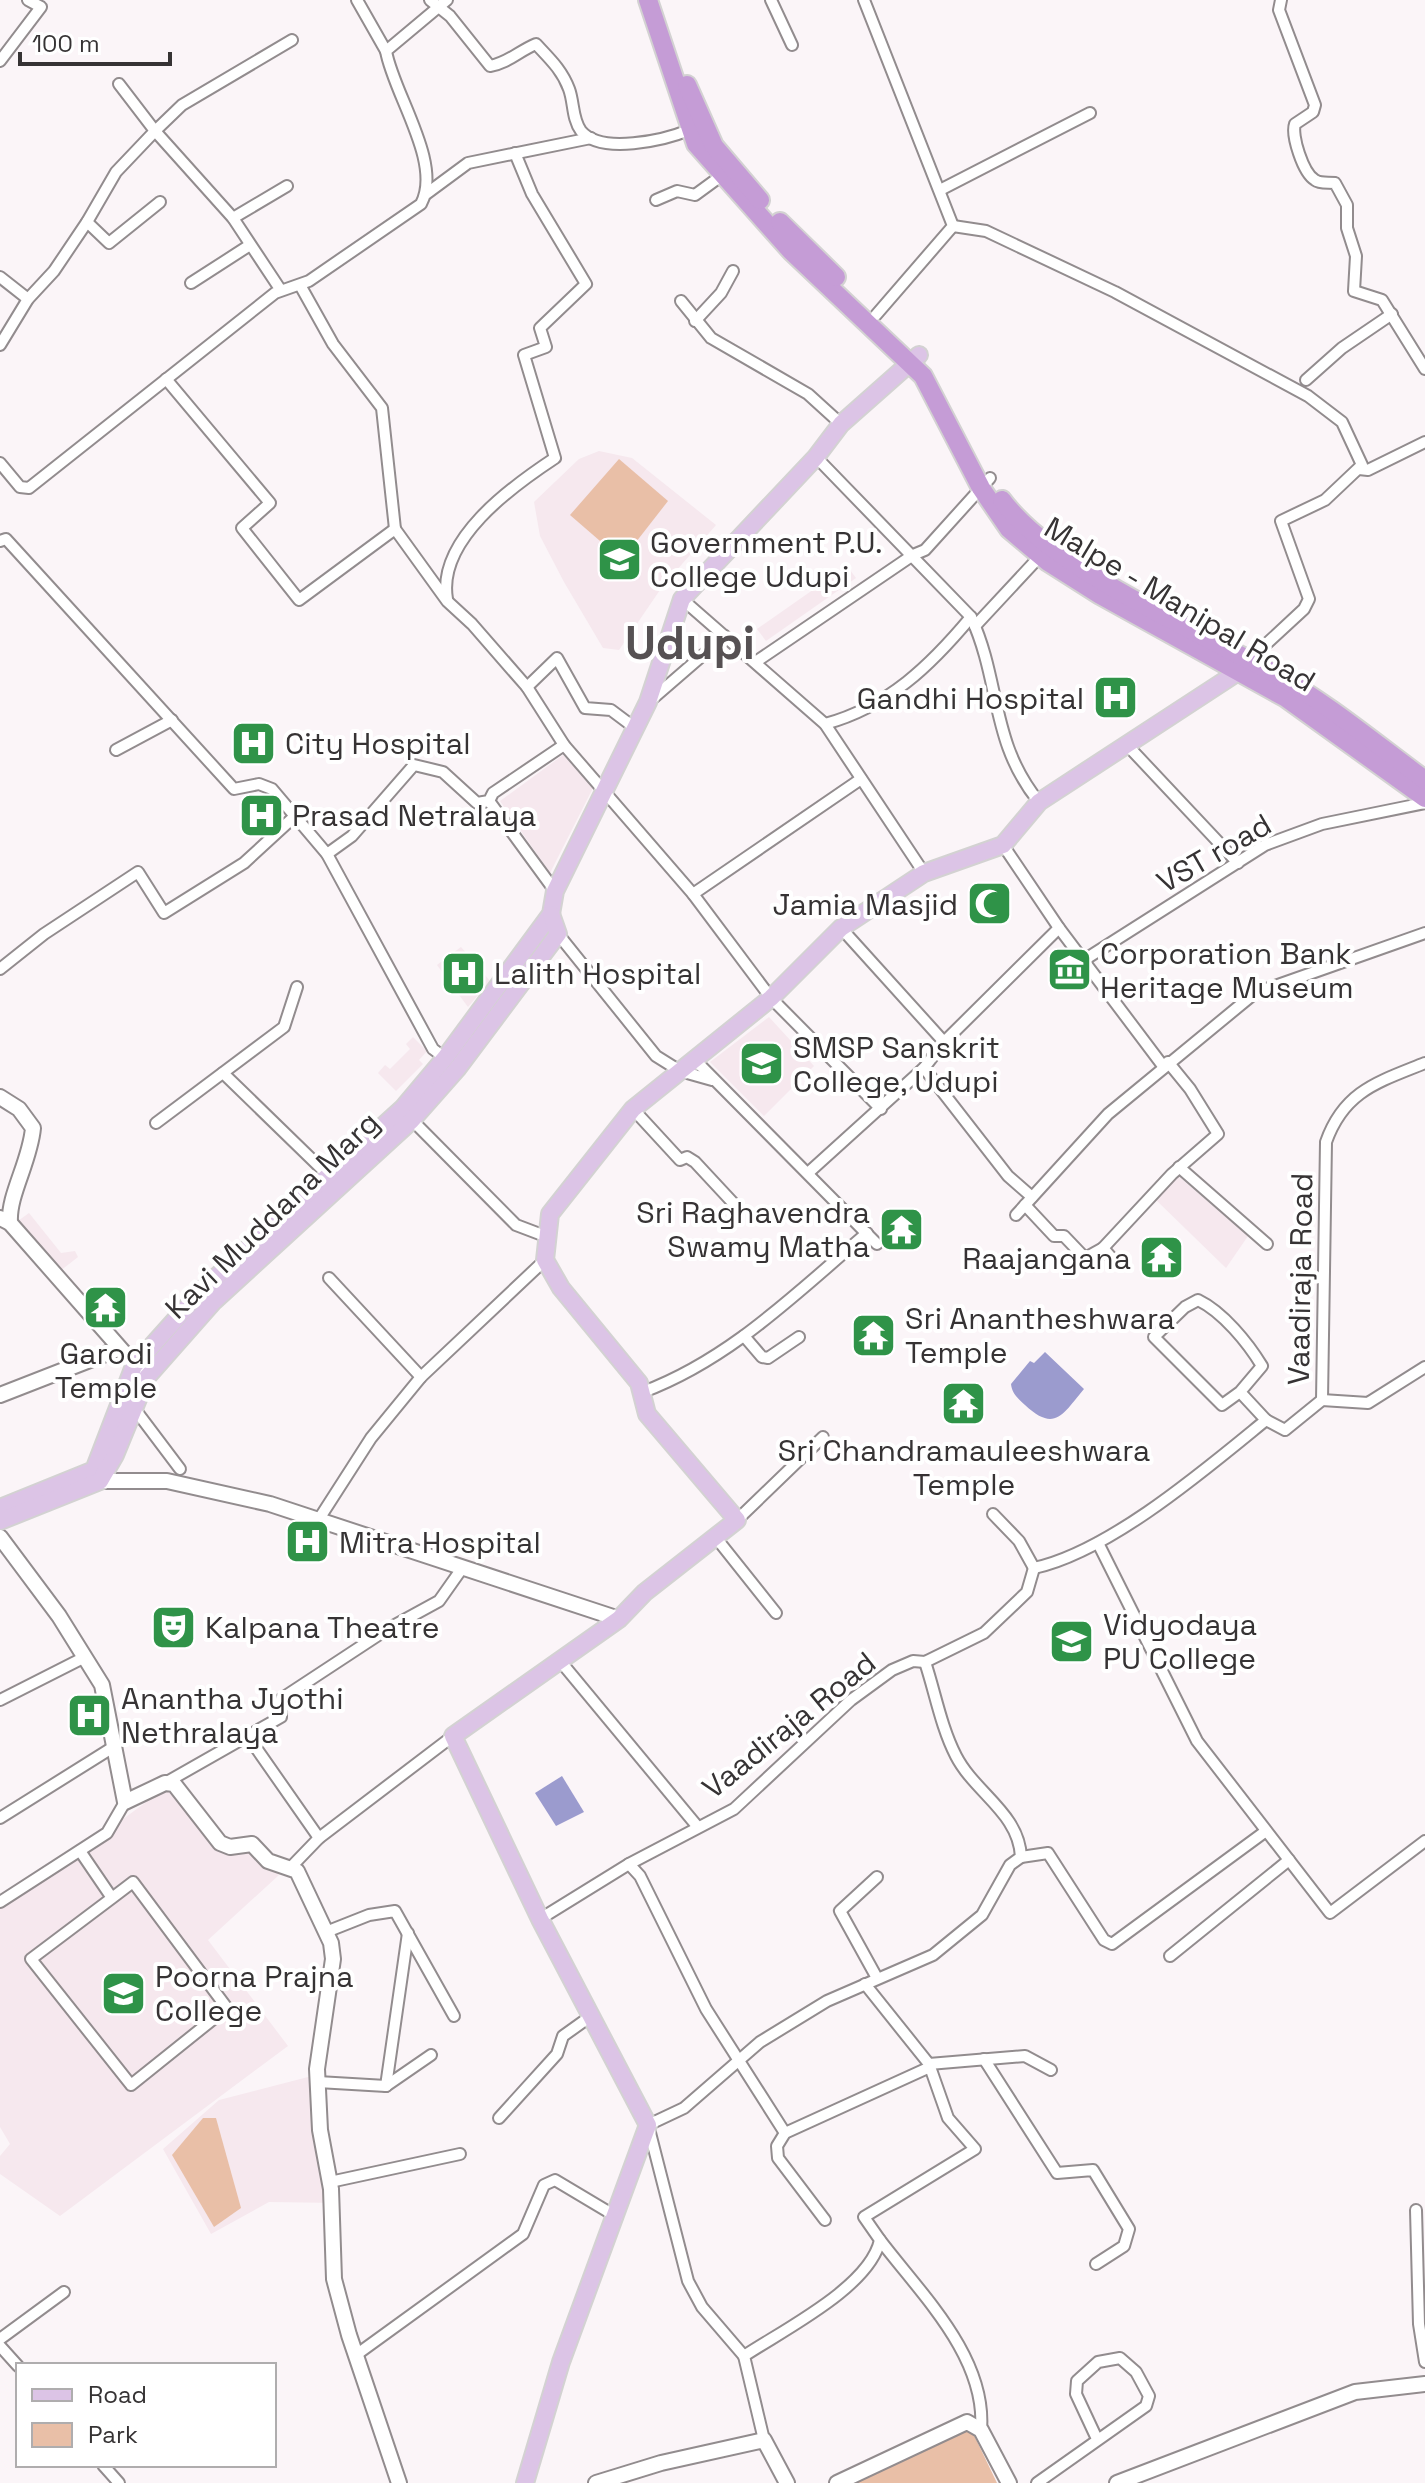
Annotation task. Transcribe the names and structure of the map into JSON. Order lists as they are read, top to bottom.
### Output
{
  "streets": {
    "highway": ["Malpe - Manipal Road"],
    "main road": ["Kavi Muddana Marg"],
    "street": ["VST road", "Vaadiraja Road"]
  },
  "crossings": [
    ["Malpe - Manipal Road", "VST road"]
  ],
  "districts": ["Udupi"],
  "places": {
    "school or university": [
      "Government P.U. College Udupi",
      "SMSP Sanskrit College, Udupi",
      "Vidyodaya PU College",
      "Poorna Prajna College"
    ],
    "hospital": [
      "Gandhi Hospital",
      "City Hospital",
      "Prasad Netralaya",
      "Lalith Hospital",
      "Mitra Hospital",
      "Anantha Jyothi Nethralaya"
    ],
    "mosque": ["Jamia Masjid"],
    "museum": ["Corporation Bank Heritage Museum"],
    "temple": [
      "Sri Raghavendra Swamy Matha",
      "Raajangana",
      "Garodi Temple",
      "Sri Anantheshwara Temple",
      "Sri Chandramauleeshwara Temple"
    ],
    "theatre": ["Kalpana Theatre"]
  },
  "legend": ["Road", "Park"],
  "scale_bar": "100 m"
}
